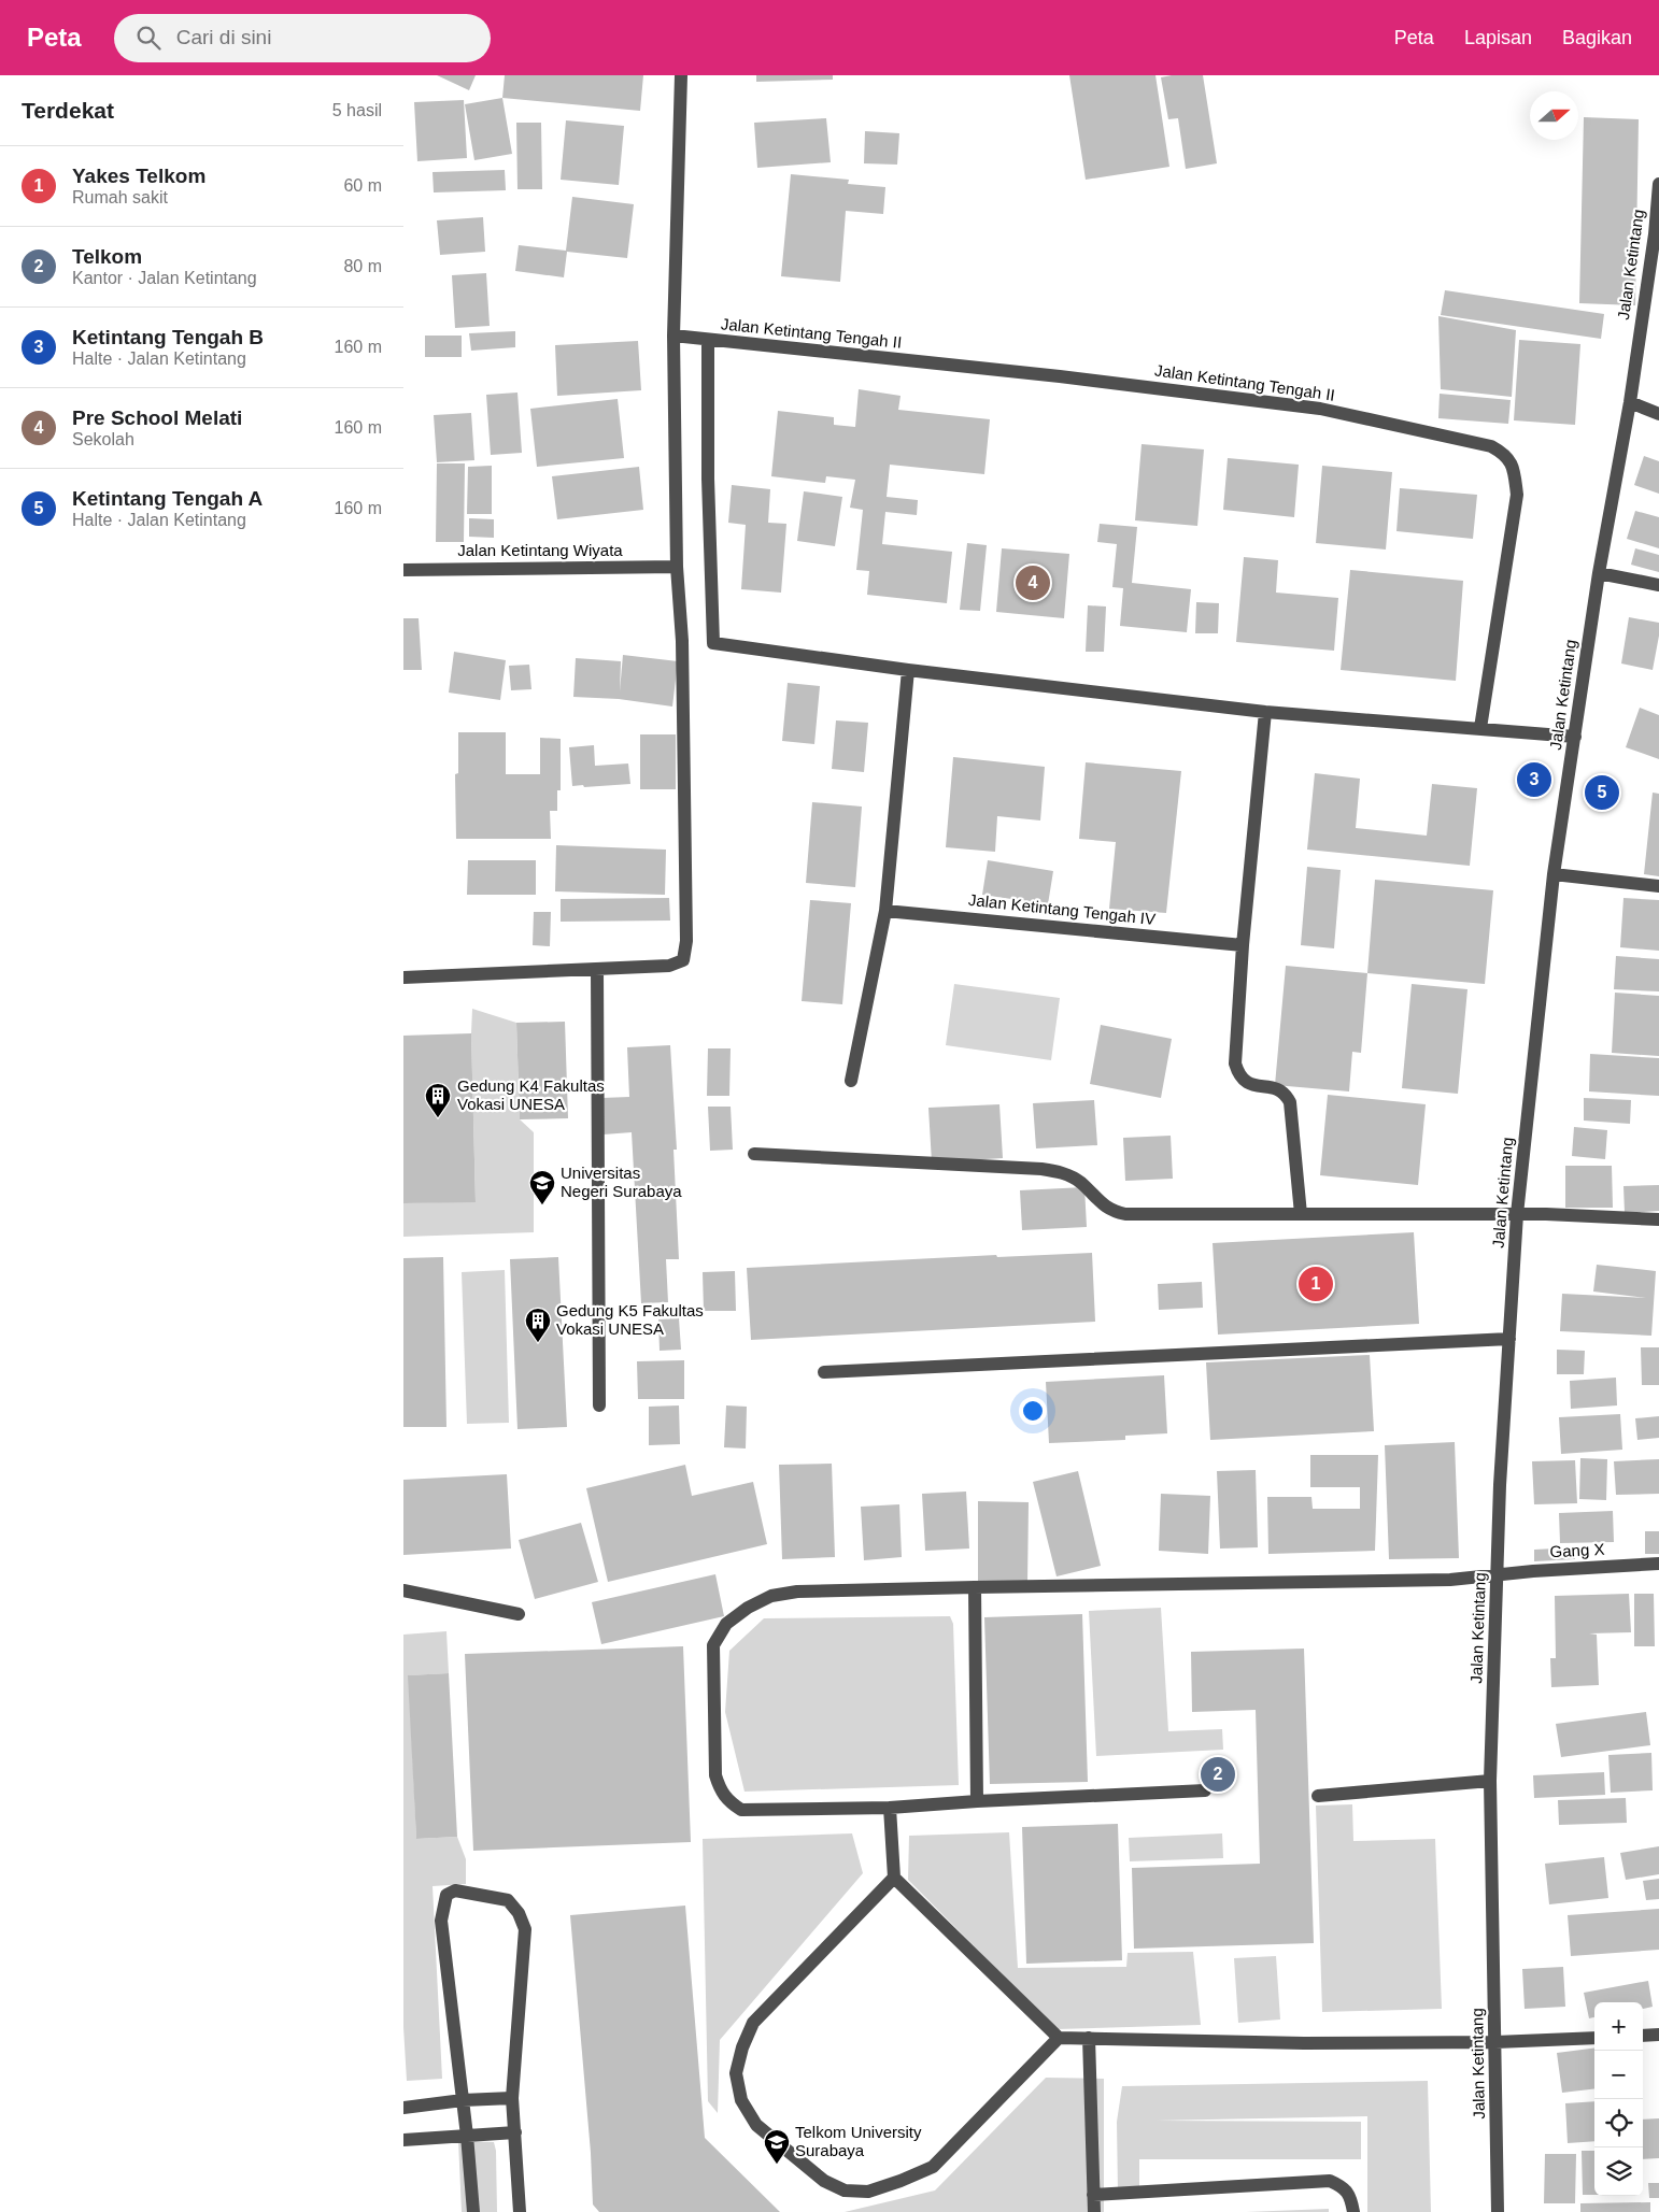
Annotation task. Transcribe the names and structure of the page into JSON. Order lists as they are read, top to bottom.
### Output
{
  "streets": {
    "street": [
      "Jalan Ketintang",
      "Jalan Ketintang Tengah II",
      "Jalan Ketintang Wiyata",
      "Jalan Ketintang Tengah IV",
      "Gang X"
    ]
  },
  "crossings": [
    ["Jalan Ketintang", "Jalan Ketintang Tengah II"],
    ["Jalan Ketintang", "Gang X"]
  ],
  "places": {
    "building": ["Gedung K4 Fakultas Vokasi UNESA", "Gedung K5 Fakultas Vokasi UNESA"],
    "school or university": ["Universitas Negeri Surabaya", "Telkom University Surabaya"]
  },
  "north": "right",
  "page": {
    "header": "Peta",
    "search": "Cari di sini",
    "nav": ["Peta", "Lapisan", "Bagikan"],
    "heading": ["Terdekat", "5 hasil"],
    "list": [
      {
        "mark": "1",
        "name": "Yakes Telkom",
        "note": "Rumah sakit",
        "value": "60 m"
      },
      {
        "mark": "2",
        "name": "Telkom",
        "note": "Kantor · Jalan Ketintang",
        "value": "80 m"
      },
      {
        "mark": "3",
        "name": "Ketintang Tengah B",
        "note": "Halte · Jalan Ketintang",
        "value": "160 m"
      },
      {
        "mark": "4",
        "name": "Pre School Melati",
        "note": "Sekolah",
        "value": "160 m"
      },
      {
        "mark": "5",
        "name": "Ketintang Tengah A",
        "note": "Halte · Jalan Ketintang",
        "value": "160 m"
      }
    ],
    "pins": [
      "4",
      "3",
      "5",
      "1",
      "2"
    ],
    "map_buttons": ["+", "−"]
  }
}
